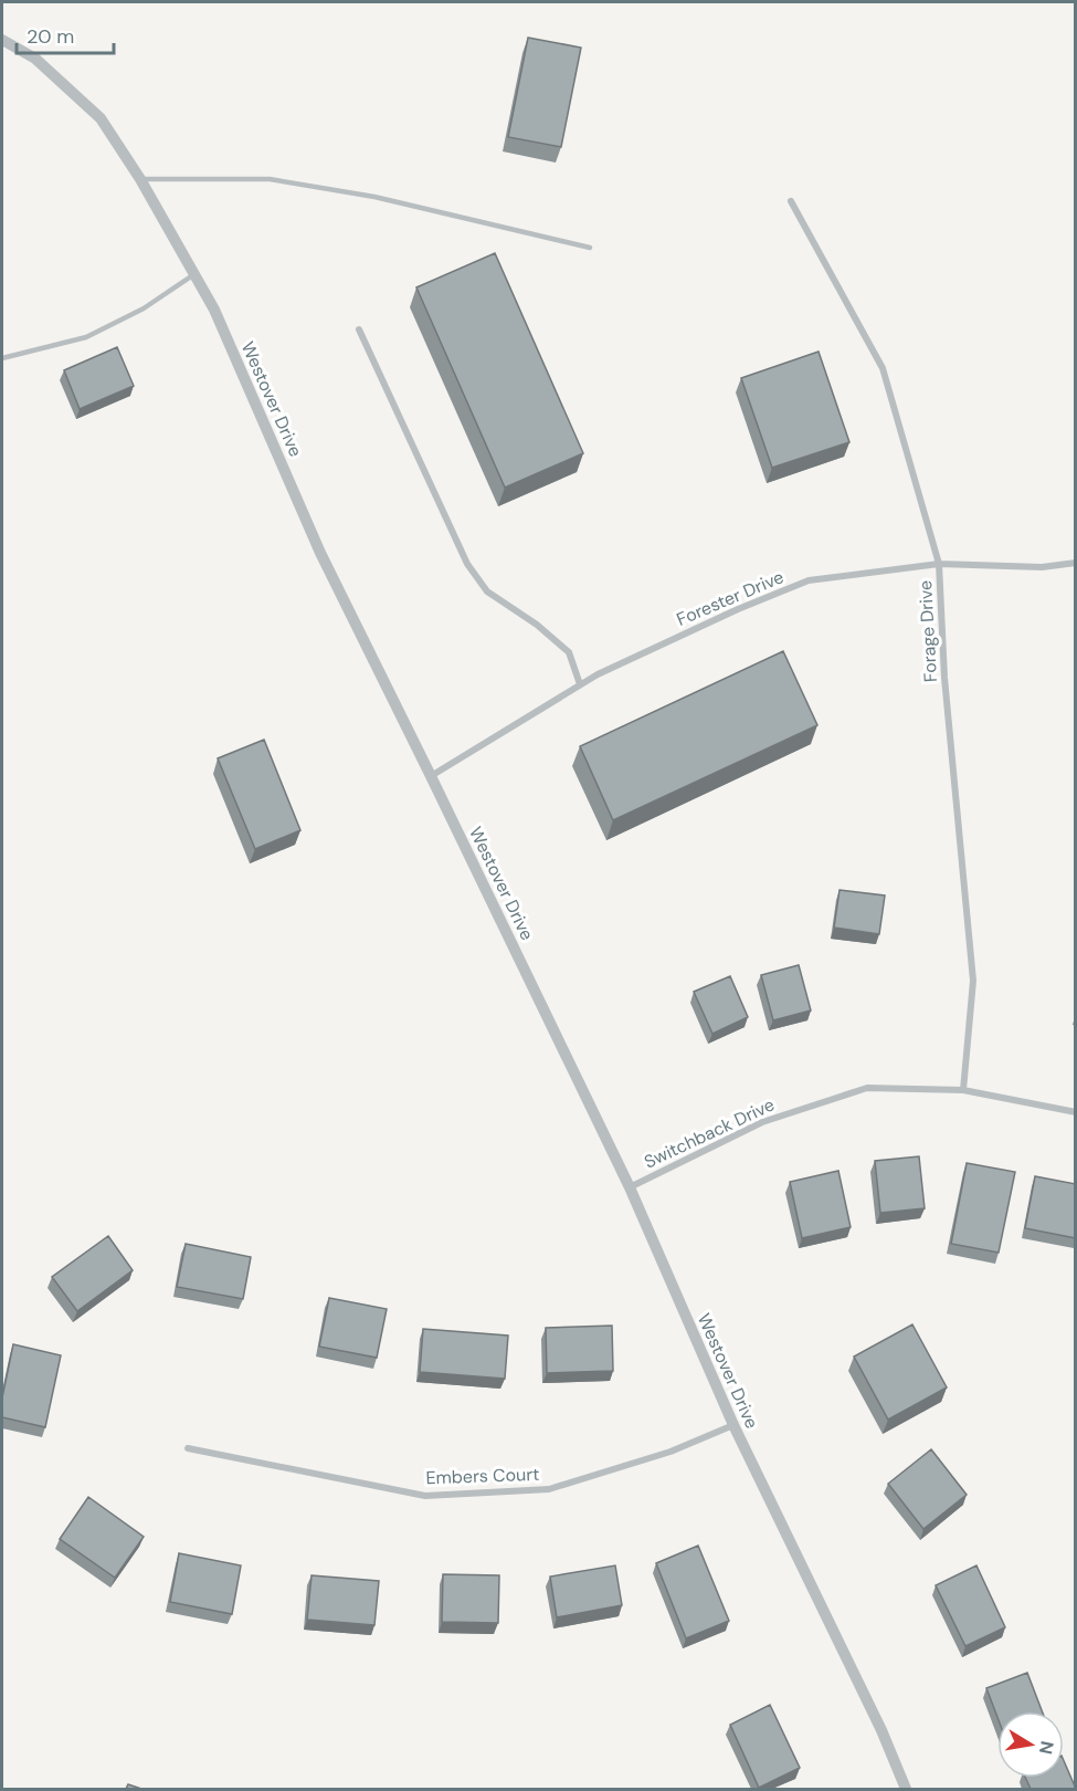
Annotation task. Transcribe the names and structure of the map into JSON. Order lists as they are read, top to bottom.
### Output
{
  "streets": {
    "street": [
      "Westover Drive",
      "Forester Drive",
      "Forage Drive",
      "Switchback Drive",
      "Embers Court"
    ]
  },
  "crossings": [
    ["Westover Drive", "Forester Drive"],
    ["Westover Drive", "Switchback Drive"],
    ["Westover Drive", "Embers Court"],
    ["Forester Drive", "Forage Drive"],
    ["Forage Drive", "Switchback Drive"]
  ],
  "scale_bar": "20 m",
  "north": "right"
}
